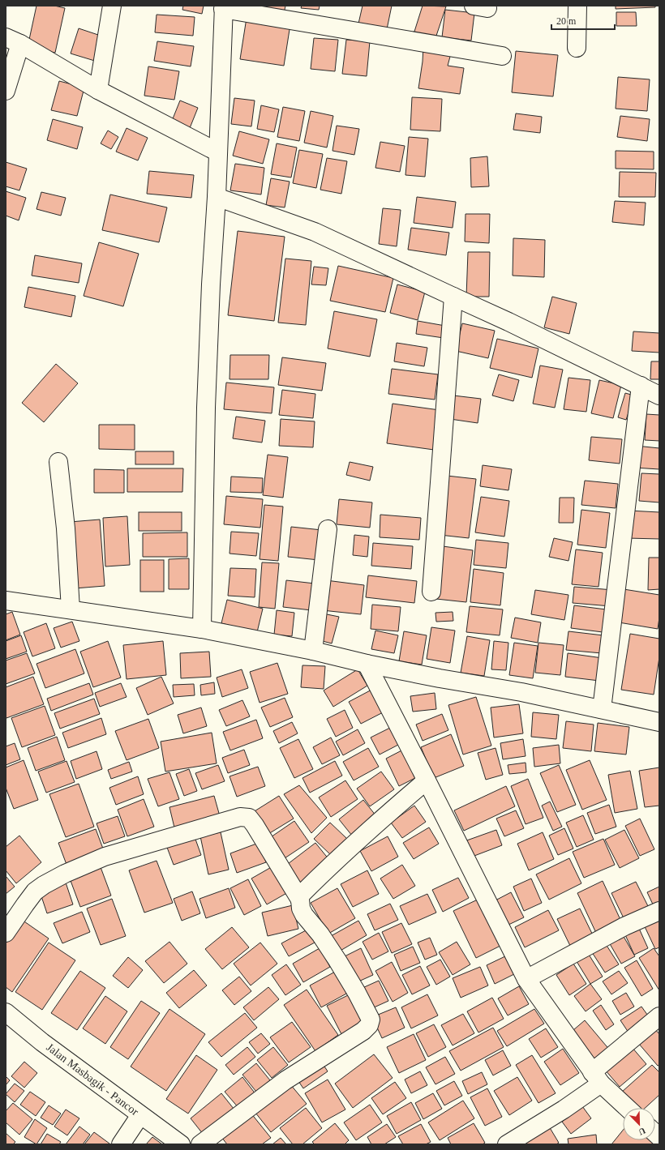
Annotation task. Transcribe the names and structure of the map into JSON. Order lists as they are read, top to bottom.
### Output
{
  "streets": {
    "street": ["Jalan Masbagik - Pancor"]
  },
  "scale_bar": "20 m",
  "north": "bottom right"
}
